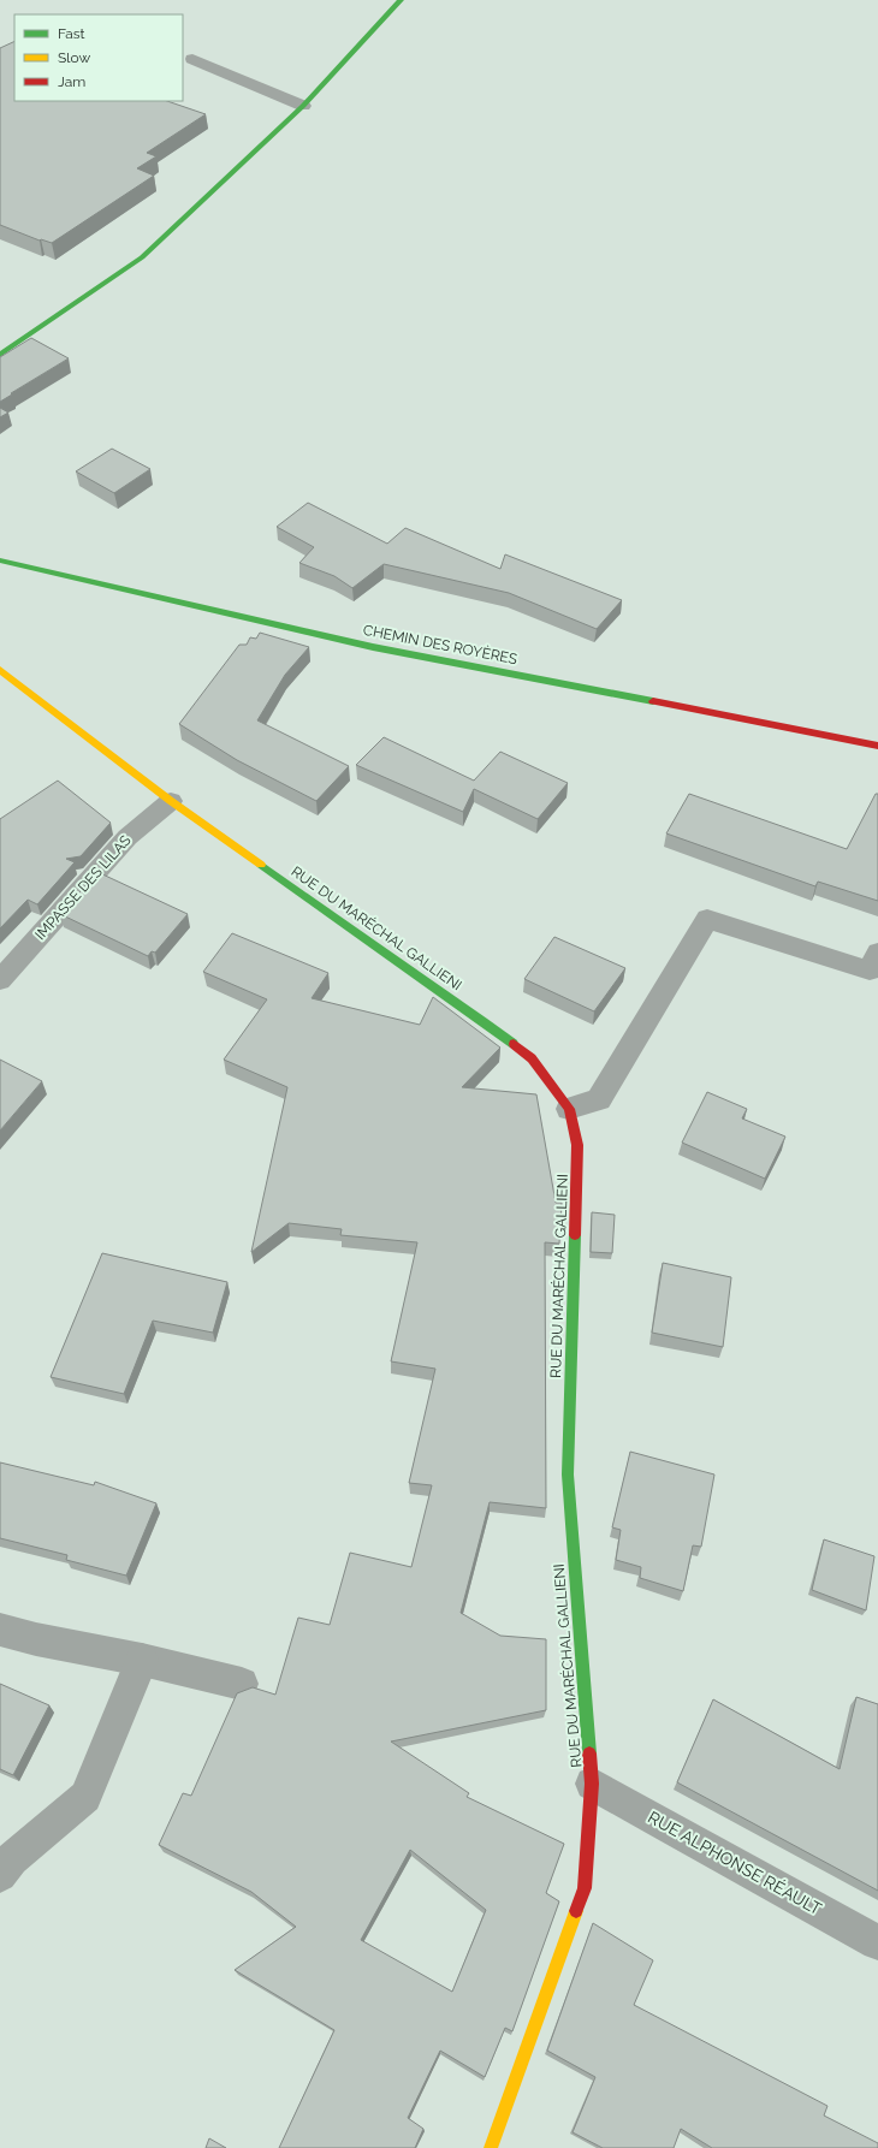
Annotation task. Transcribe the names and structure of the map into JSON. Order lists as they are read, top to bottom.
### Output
{
  "streets": {
    "street": [
      "CHEMIN DES ROYÈRES",
      "IMPASSE DES LILAS",
      "RUE DU MARÉCHAL GALLIENI",
      "RUE ALPHONSE RÉAULT"
    ]
  },
  "crossings": [
    ["IMPASSE DES LILAS", "RUE DU MARÉCHAL GALLIENI"],
    ["RUE DU MARÉCHAL GALLIENI", "RUE ALPHONSE RÉAULT"]
  ],
  "legend": ["Fast", "Slow", "Jam"]
}
